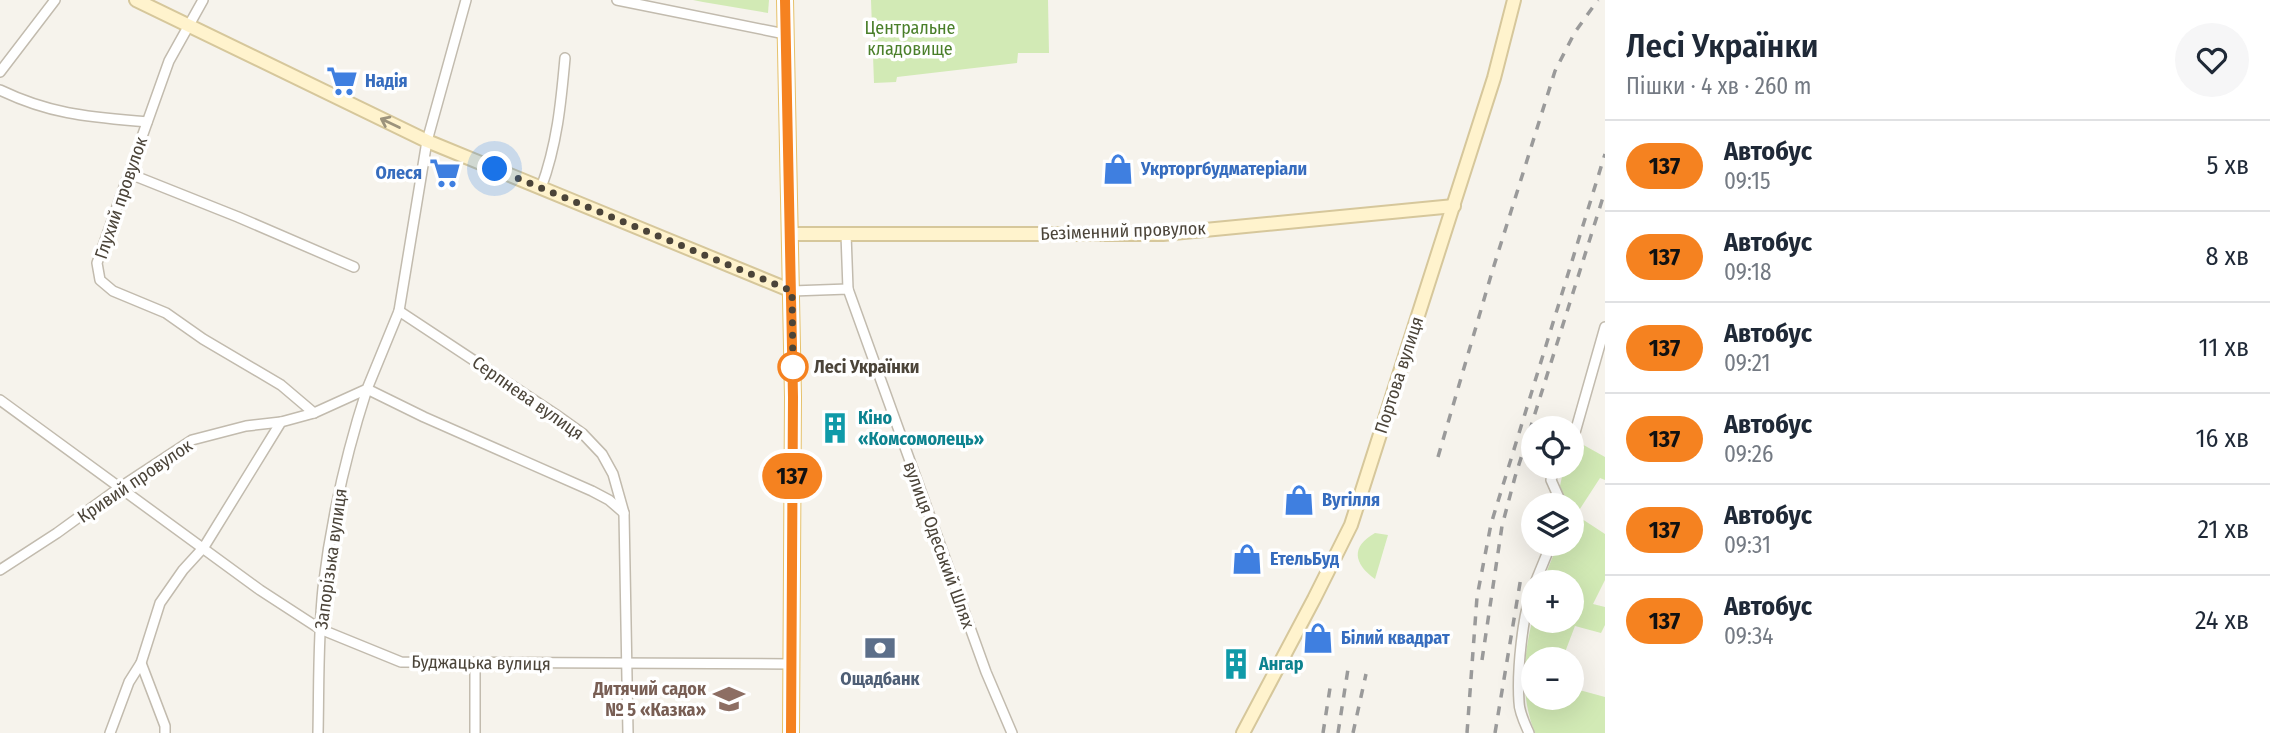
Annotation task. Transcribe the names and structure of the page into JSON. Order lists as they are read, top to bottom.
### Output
{
  "streets": {
    "street": [
      "Глухий провулок",
      "Безіменний провулок",
      "Портова вулиця",
      "Серпнева вулиця",
      "Кривий провулок",
      "вулиця Одеський Шлях",
      "Запорізька вулиця",
      "Буджацька вулиця"
    ]
  },
  "crossings": [
    ["Глухий провулок", "Кривий провулок"],
    ["Безіменний провулок", "Портова вулиця"],
    ["Безіменний провулок", "вулиця Одеський Шлях"],
    ["Серпнева вулиця", "Запорізька вулиця"],
    ["Серпнева вулиця", "Буджацька вулиця"],
    ["Кривий провулок", "Запорізька вулиця"],
    ["Кривий провулок", "Буджацька вулиця"],
    ["Запорізька вулиця", "Буджацька вулиця"]
  ],
  "parks": ["Центральне кладовище"],
  "places": {
    "supermarket": ["Надія", "Олеся"],
    "shop": [
      "Укрторгбудматеріали",
      "Вугілля",
      "ЕтельБуд",
      "Білий квадрат"
    ],
    "other": ["Лесі Українки"],
    "building": ["Кіно «Комсомолець»", "Ангар"],
    "bank": ["Ощадбанк"],
    "school or university": ["Дитячий садок № 5 «Казка»"]
  },
  "lines": ["bus line 137"],
  "page": {
    "on_map": "137",
    "heading": ["Лесі Українки", "Пішки · 4 хв · 260 m"],
    "list": [
      {
        "mark": "137",
        "name": "Автобус",
        "note": "09:15",
        "value": "5 хв"
      },
      {
        "mark": "137",
        "name": "Автобус",
        "note": "09:18",
        "value": "8 хв"
      },
      {
        "mark": "137",
        "name": "Автобус",
        "note": "09:21",
        "value": "11 хв"
      },
      {
        "mark": "137",
        "name": "Автобус",
        "note": "09:26",
        "value": "16 хв"
      },
      {
        "mark": "137",
        "name": "Автобус",
        "note": "09:31",
        "value": "21 хв"
      },
      {
        "mark": "137",
        "name": "Автобус",
        "note": "09:34",
        "value": "24 хв"
      }
    ],
    "map_buttons": ["+", "−"]
  }
}
